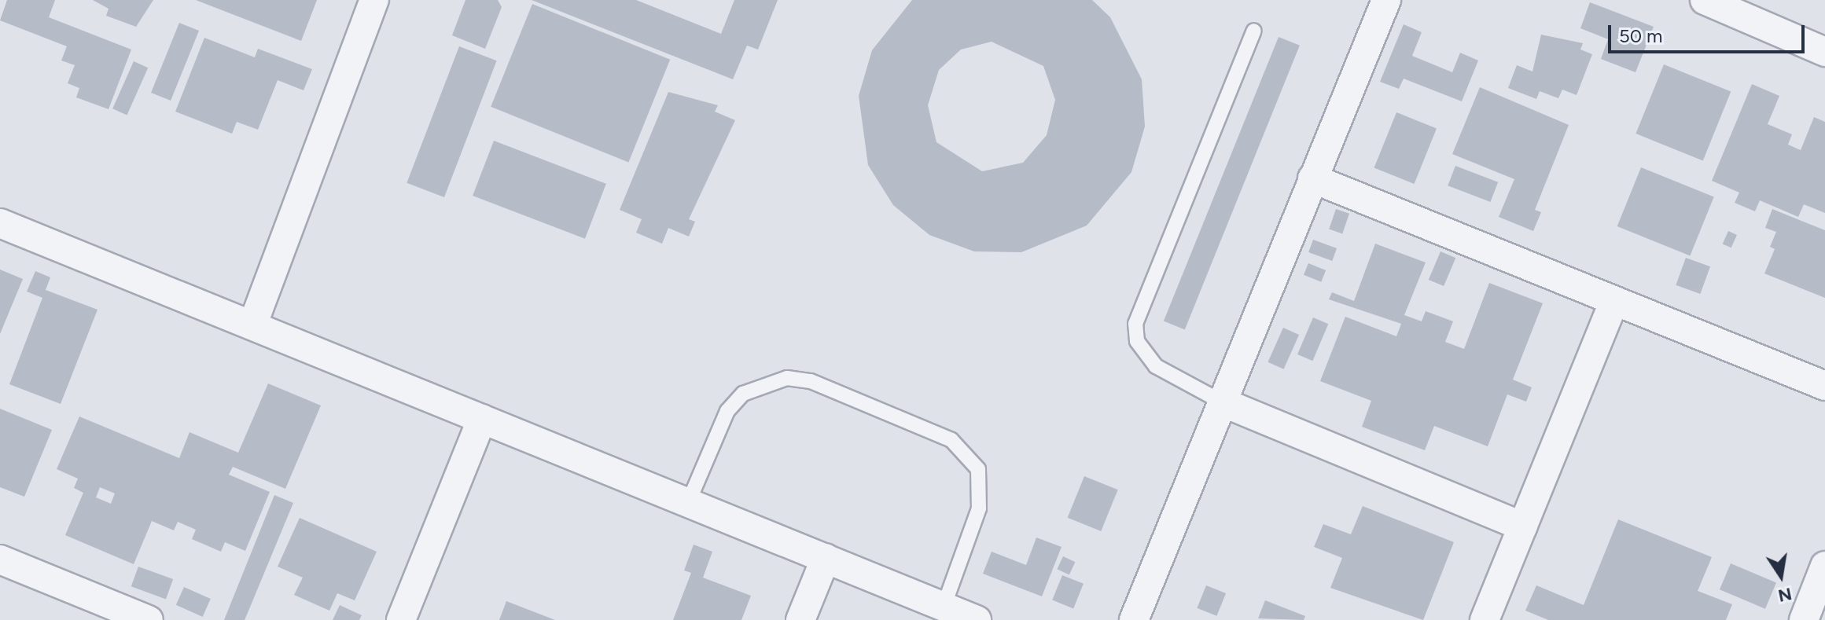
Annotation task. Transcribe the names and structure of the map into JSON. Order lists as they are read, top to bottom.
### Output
{
  "scale_bar": "50 m",
  "north": "bottom"
}
